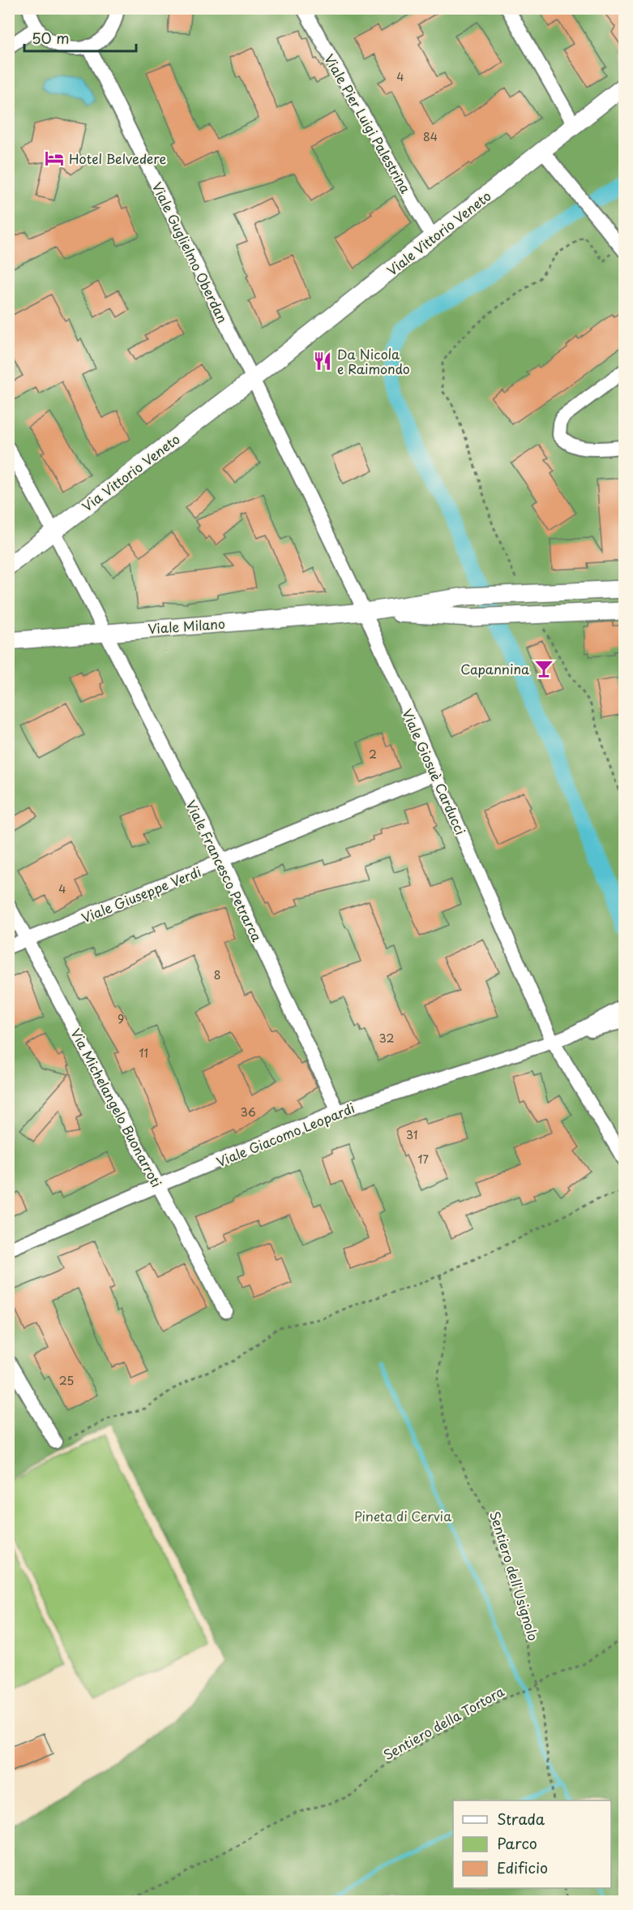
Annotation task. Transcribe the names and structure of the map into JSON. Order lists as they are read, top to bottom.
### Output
{
  "streets": {
    "street": [
      "Viale Pier Luigi Palestrina",
      "Viale Vittorio Veneto",
      "Viale Guglielmo Oberdan",
      "Via Vittorio Veneto",
      "Viale Milano",
      "Viale Giosuè Carducci",
      "Viale Francesco Petrarca",
      "Viale Giuseppe Verdi",
      "Via Michelangelo Buonarroti",
      "Viale Giacomo Leopardi"
    ],
    "path": ["Sentiero dell'Usignolo", "Sentiero della Tortora"]
  },
  "crossings": [
    ["Viale Pier Luigi Palestrina", "Viale Vittorio Veneto"],
    ["Viale Vittorio Veneto", "Viale Guglielmo Oberdan"],
    ["Viale Vittorio Veneto", "Via Vittorio Veneto"],
    ["Viale Vittorio Veneto", "Viale Giosuè Carducci"],
    ["Viale Guglielmo Oberdan", "Via Vittorio Veneto"],
    ["Viale Guglielmo Oberdan", "Viale Giosuè Carducci"],
    ["Via Vittorio Veneto", "Viale Giosuè Carducci"],
    ["Via Vittorio Veneto", "Viale Francesco Petrarca"],
    ["Viale Milano", "Viale Giosuè Carducci"],
    ["Viale Milano", "Viale Francesco Petrarca"],
    ["Viale Giosuè Carducci", "Viale Giuseppe Verdi"],
    ["Viale Giosuè Carducci", "Viale Giacomo Leopardi"],
    ["Viale Francesco Petrarca", "Viale Giuseppe Verdi"],
    ["Viale Francesco Petrarca", "Viale Giacomo Leopardi"],
    ["Viale Giuseppe Verdi", "Via Michelangelo Buonarroti"],
    ["Via Michelangelo Buonarroti", "Viale Giacomo Leopardi"],
    ["Sentiero dell'Usignolo", "Sentiero della Tortora"]
  ],
  "parks": ["Pineta di Cervia"],
  "places": {
    "hotel": ["Hotel Belvedere"],
    "restaurant": ["Da Nicola e Raimondo"],
    "bar": ["Capannina"]
  },
  "house_numbers": [
    "4",
    "84",
    "2",
    "4",
    "8",
    "9",
    "32",
    "11",
    "36",
    "31",
    "17",
    "25"
  ],
  "legend": ["Strada", "Parco", "Edificio"],
  "scale_bar": "50 m"
}
